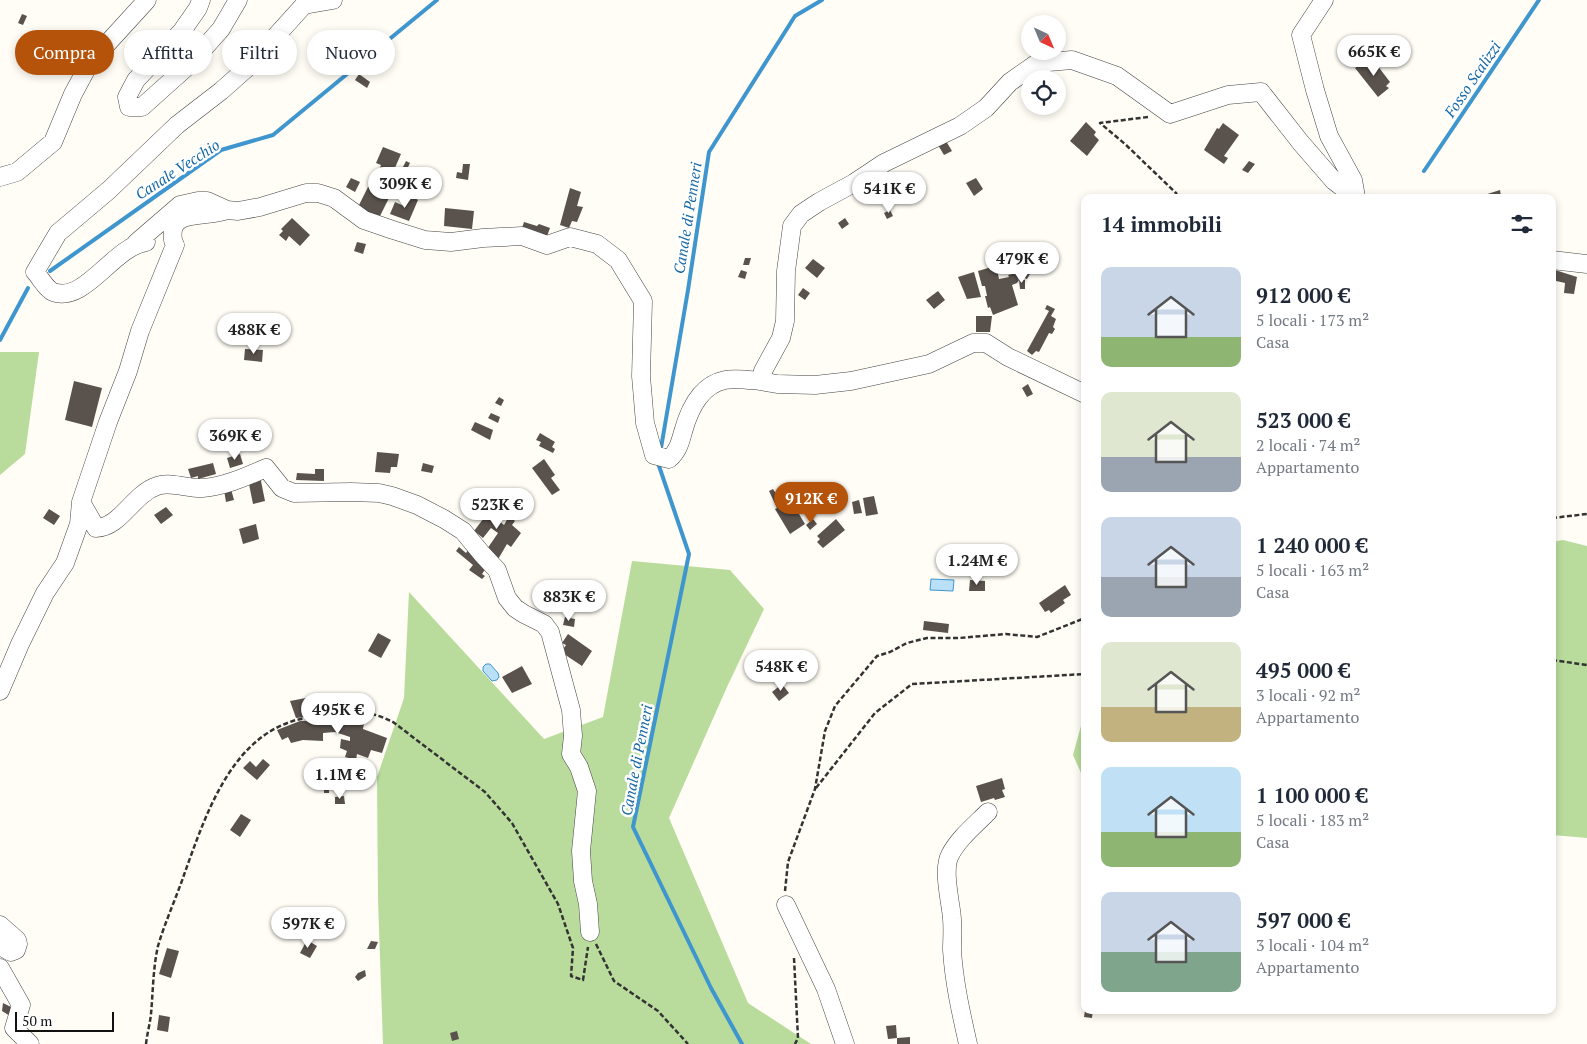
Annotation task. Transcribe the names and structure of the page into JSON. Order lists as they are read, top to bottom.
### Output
{
  "water": ["Fosso Scalizzi", "Canale Vecchio", "Canale di Penneri"],
  "scale_bar": "50 m",
  "north": "bottom right",
  "page": {
    "chip": [
      "Compra",
      "Affitta",
      "Filtri",
      "Nuovo"
    ],
    "price": [
      "665K €",
      "309K €",
      "541K €",
      "479K €",
      "488K €",
      "369K €",
      "912K €",
      "523K €",
      "1.24M €",
      "883K €",
      "548K €",
      "495K €",
      "1.1M €",
      "597K €"
    ],
    "heading": "14 immobili",
    "list": [
      {
        "name": "912 000 €",
        "note": "5 locali · 173 m² · Casa"
      },
      {
        "name": "523 000 €",
        "note": "2 locali · 74 m² · Appartamento"
      },
      {
        "name": "1 240 000 €",
        "note": "5 locali · 163 m² · Casa"
      },
      {
        "name": "495 000 €",
        "note": "3 locali · 92 m² · Appartamento"
      },
      {
        "name": "1 100 000 €",
        "note": "5 locali · 183 m² · Casa"
      },
      {
        "name": "597 000 €",
        "note": "3 locali · 104 m² · Appartamento"
      }
    ],
    "scale": "50 m"
  }
}
